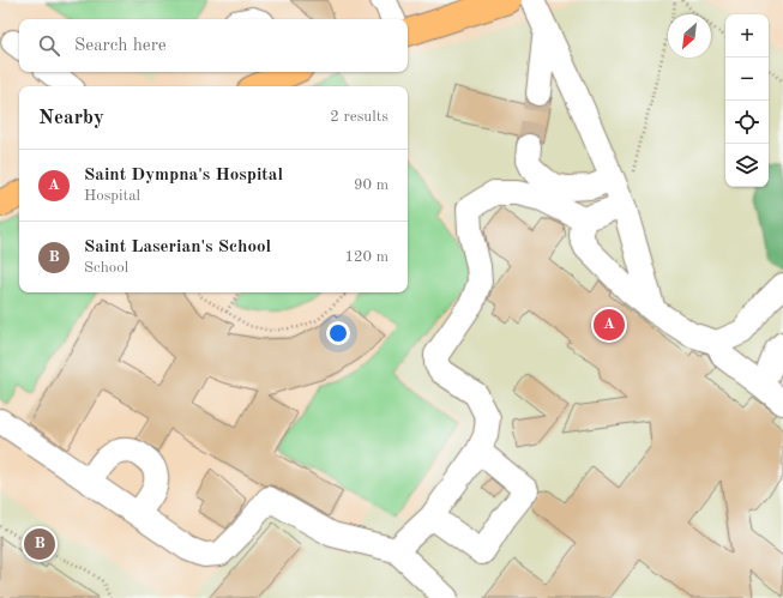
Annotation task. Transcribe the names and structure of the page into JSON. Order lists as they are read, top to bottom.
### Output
{
  "north": "bottom left",
  "page": {
    "map_buttons": ["+", "−"],
    "search": "Search here",
    "heading": ["Nearby", "2 results"],
    "list": [
      {
        "mark": "A",
        "name": "Saint Dympna's Hospital",
        "note": "Hospital",
        "value": "90 m"
      },
      {
        "mark": "B",
        "name": "Saint Laserian's School",
        "note": "School",
        "value": "120 m"
      }
    ],
    "pins": ["A", "B"]
  }
}
